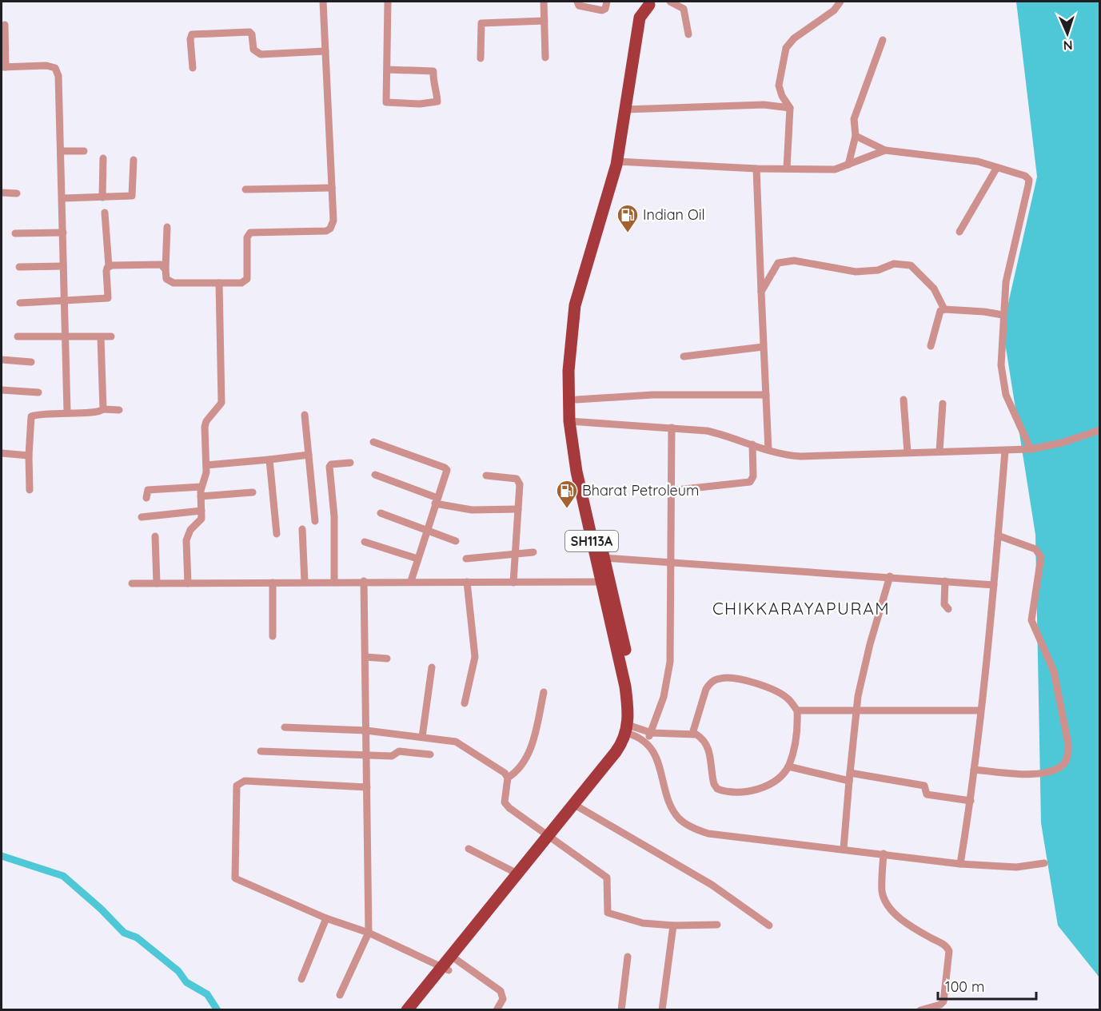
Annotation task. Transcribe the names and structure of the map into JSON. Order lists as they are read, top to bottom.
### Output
{
  "streets": {
    "main road": ["SH113A"]
  },
  "districts": ["CHIKKARAYAPURAM"],
  "places": {
    "fuel station": ["Indian Oil", "Bharat Petroleum"]
  },
  "scale_bar": "100 m",
  "north": "bottom"
}
